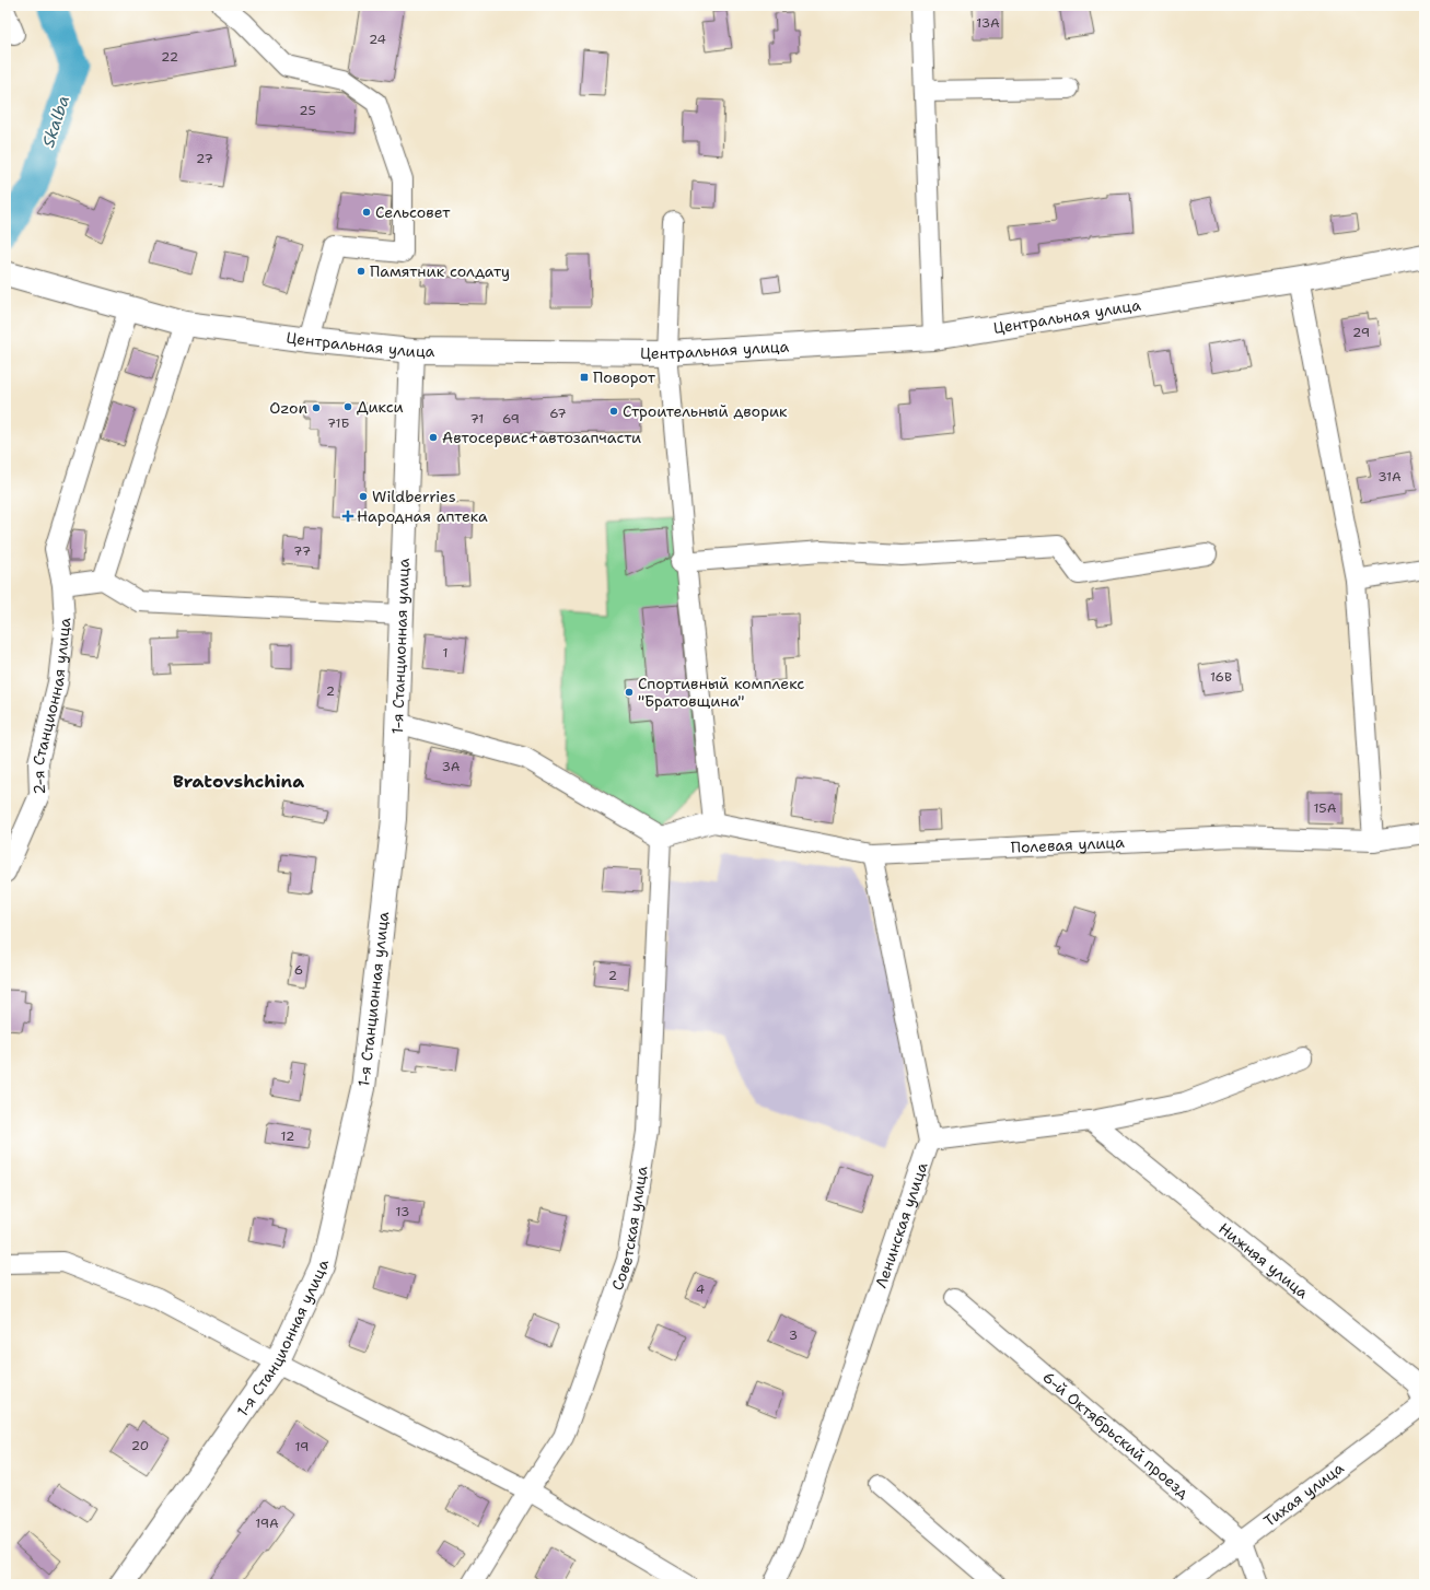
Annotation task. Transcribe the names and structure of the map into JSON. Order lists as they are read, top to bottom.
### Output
{
  "streets": {
    "main road": ["Центральная улица", "1-я Станционная улица"],
    "street": [
      "2-я Станционная улица",
      "Полевая улица",
      "Ленинская улица",
      "Советская улица",
      "Нижняя улица",
      "6-й Октябрьский проезд",
      "Тихая улица"
    ]
  },
  "crossings": [
    ["Центральная улица", "1-я Станционная улица"],
    ["Центральная улица", "2-я Станционная улица"],
    ["Нижняя улица", "Тихая улица"],
    ["6-й Октябрьский проезд", "Тихая улица"]
  ],
  "districts": ["Bratovshchina"],
  "water": ["Skalba"],
  "places": {
    "other": [
      "Сельсовет",
      "Памятник солдату",
      "Дикси",
      "Ozon",
      "Строительный дворик",
      "Автосервис+автозапчасти",
      "Wildberries",
      "Спортивный комплекс \"Братовщина\""
    ],
    "transit": ["Поворот"],
    "health": ["Народная аптека"]
  },
  "house_numbers": [
    "13А",
    "24",
    "22",
    "25",
    "27",
    "29",
    "67",
    "71",
    "69",
    "71Б",
    "31А",
    "77",
    "1",
    "16В",
    "2",
    "3А",
    "15А",
    "6",
    "2",
    "12",
    "13",
    "4",
    "3",
    "20",
    "19",
    "19А"
  ]
}
